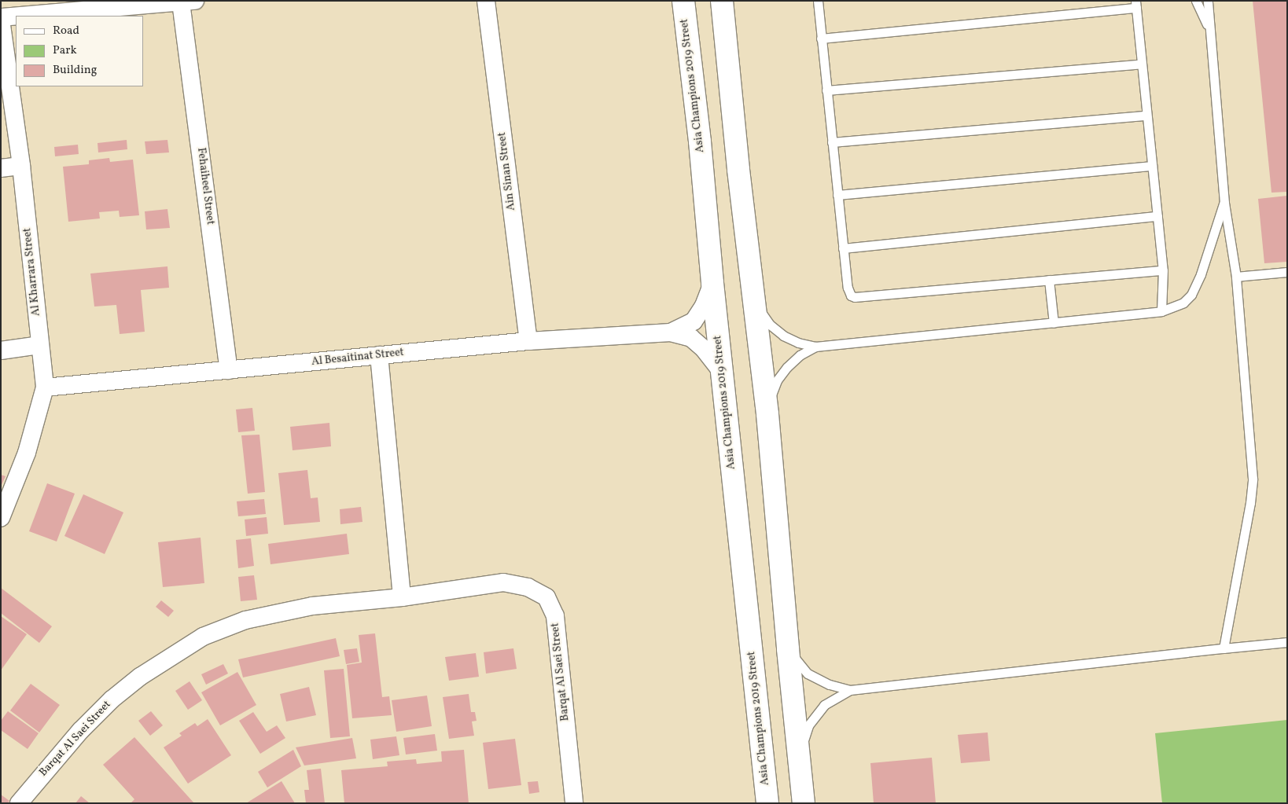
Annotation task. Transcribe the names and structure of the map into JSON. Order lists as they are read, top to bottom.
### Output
{
  "streets": {
    "main road": ["Asia Champions 2019 Street"],
    "street": [
      "Ain Sinan Street",
      "Fehaiheel Street",
      "Al Kharrara Street",
      "Al Besaitinat Street",
      "Barqat Al Saei Street"
    ]
  },
  "crossings": [
    ["Asia Champions 2019 Street", "Al Besaitinat Street"],
    ["Ain Sinan Street", "Al Besaitinat Street"],
    ["Fehaiheel Street", "Al Besaitinat Street"],
    ["Al Kharrara Street", "Al Besaitinat Street"]
  ],
  "legend": ["Road", "Park", "Building"]
}
